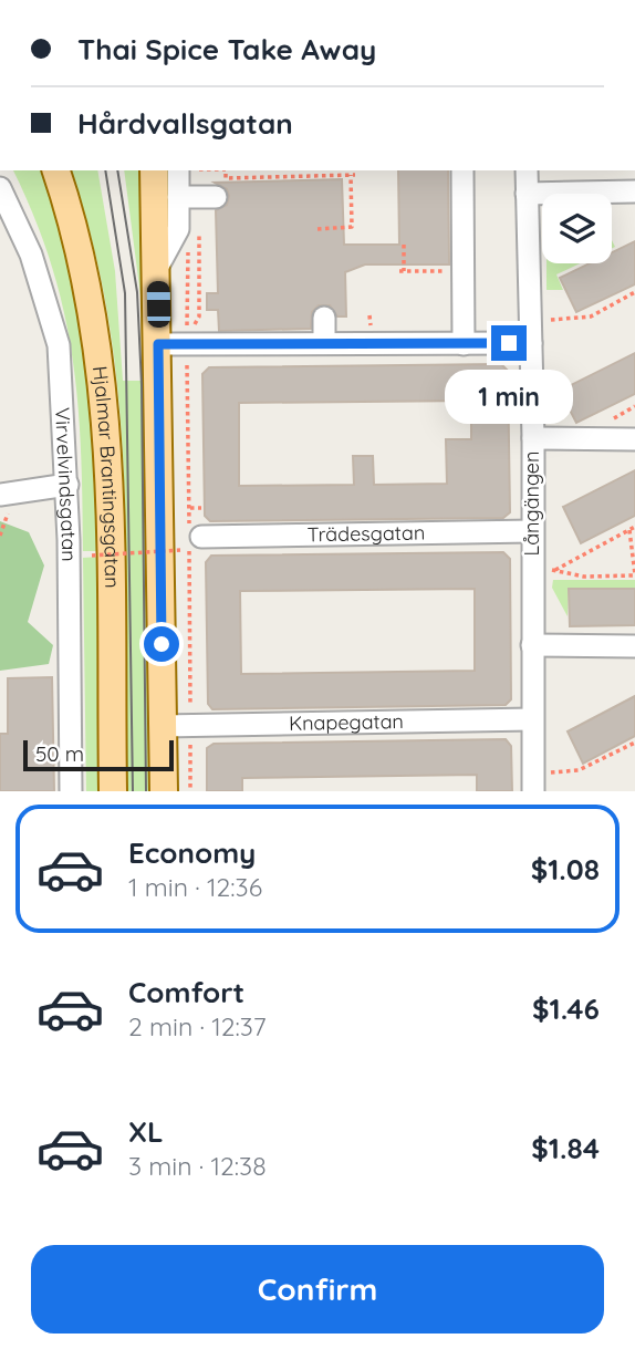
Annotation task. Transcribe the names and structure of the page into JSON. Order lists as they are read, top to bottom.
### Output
{
  "streets": {
    "main road": ["Hjalmar Brantingsgatan"],
    "street": [
      "Virvelvindsgatan",
      "Långängen",
      "Trädesgatan",
      "Knapegatan"
    ]
  },
  "crossings": [
    ["Långängen", "Trädesgatan"],
    ["Långängen", "Knapegatan"]
  ],
  "scale_bar": "50 m",
  "page": {
    "banner": ["Thai Spice Take Away", "Hårdvallsgatan"],
    "bubble": "1 min",
    "scale": "50 m",
    "list": [
      {
        "name": "Economy",
        "note": "1 min · 12:36",
        "value": "$1.08"
      },
      {
        "name": "Comfort",
        "note": "2 min · 12:37",
        "value": "$1.46"
      },
      {
        "name": "XL",
        "note": "3 min · 12:38",
        "value": "$1.84"
      }
    ],
    "buttons": "Confirm"
  }
}
